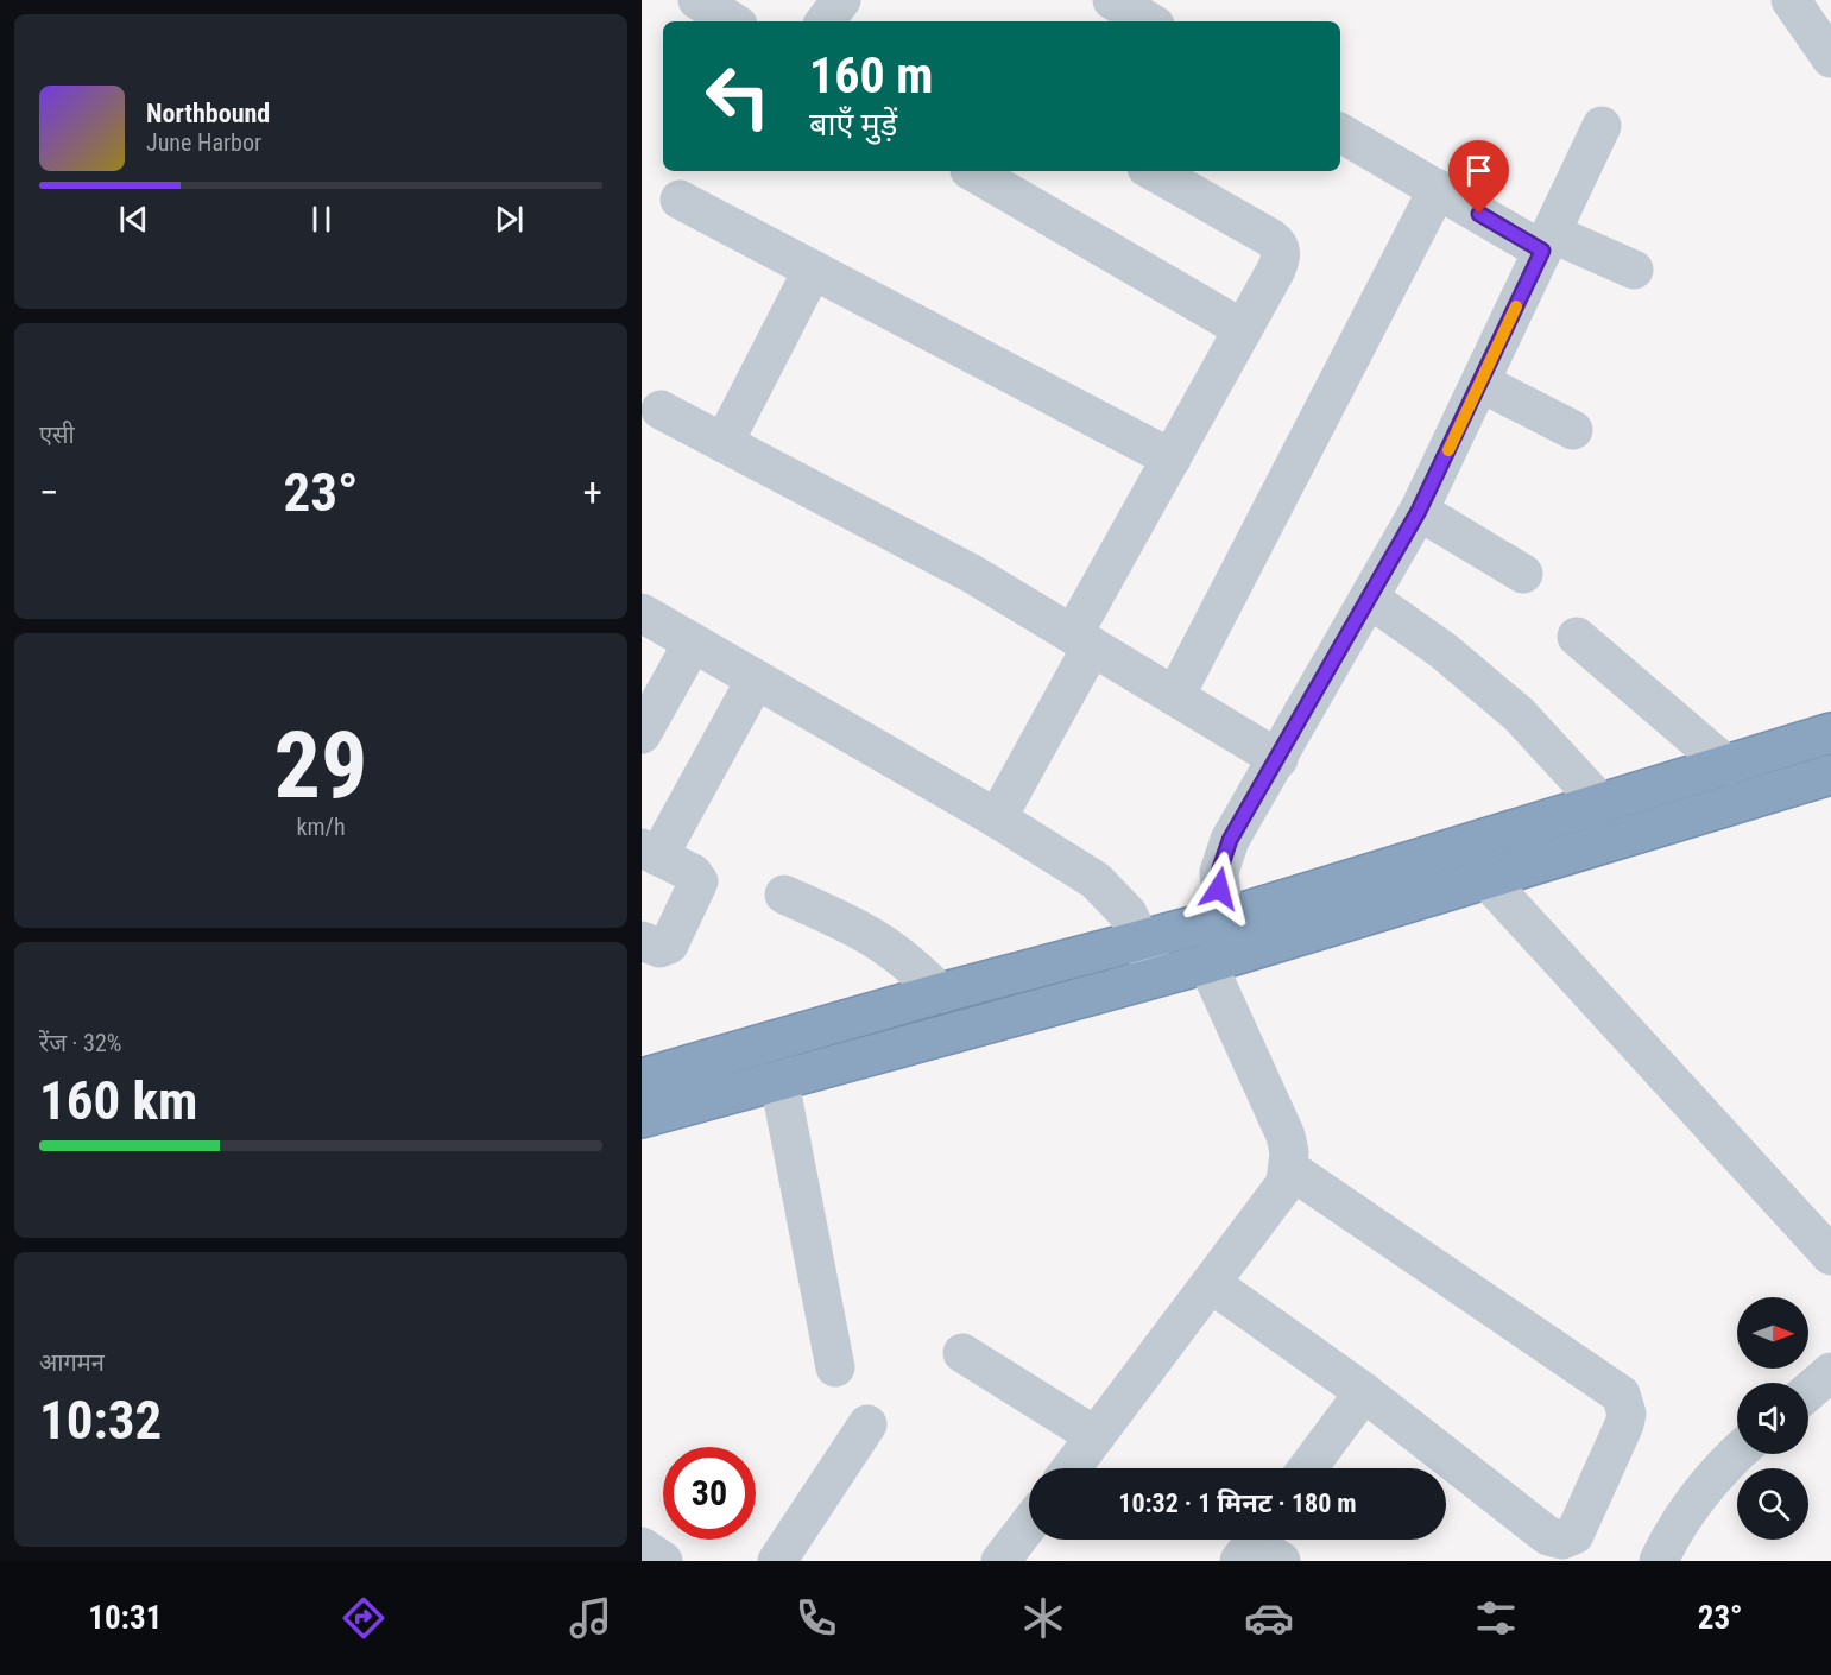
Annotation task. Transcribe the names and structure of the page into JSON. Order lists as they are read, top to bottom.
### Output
{
  "north": "right",
  "page": {
    "turn": ["160 m", "बाएँ मुड़ें"],
    "song": ["Northbound", "June Harbor"],
    "tile": [
      "एसी",
      ["29", "km/h"],
      ["रेंज · 32%", "160 km"],
      ["आगमन", "10:32"]
    ],
    "heat": ["−", "23°", "+"],
    "limit": "30",
    "trip": "10:32 · 1 मिनट · 180 m",
    "tabs": ["10:31", "23°"]
  }
}
